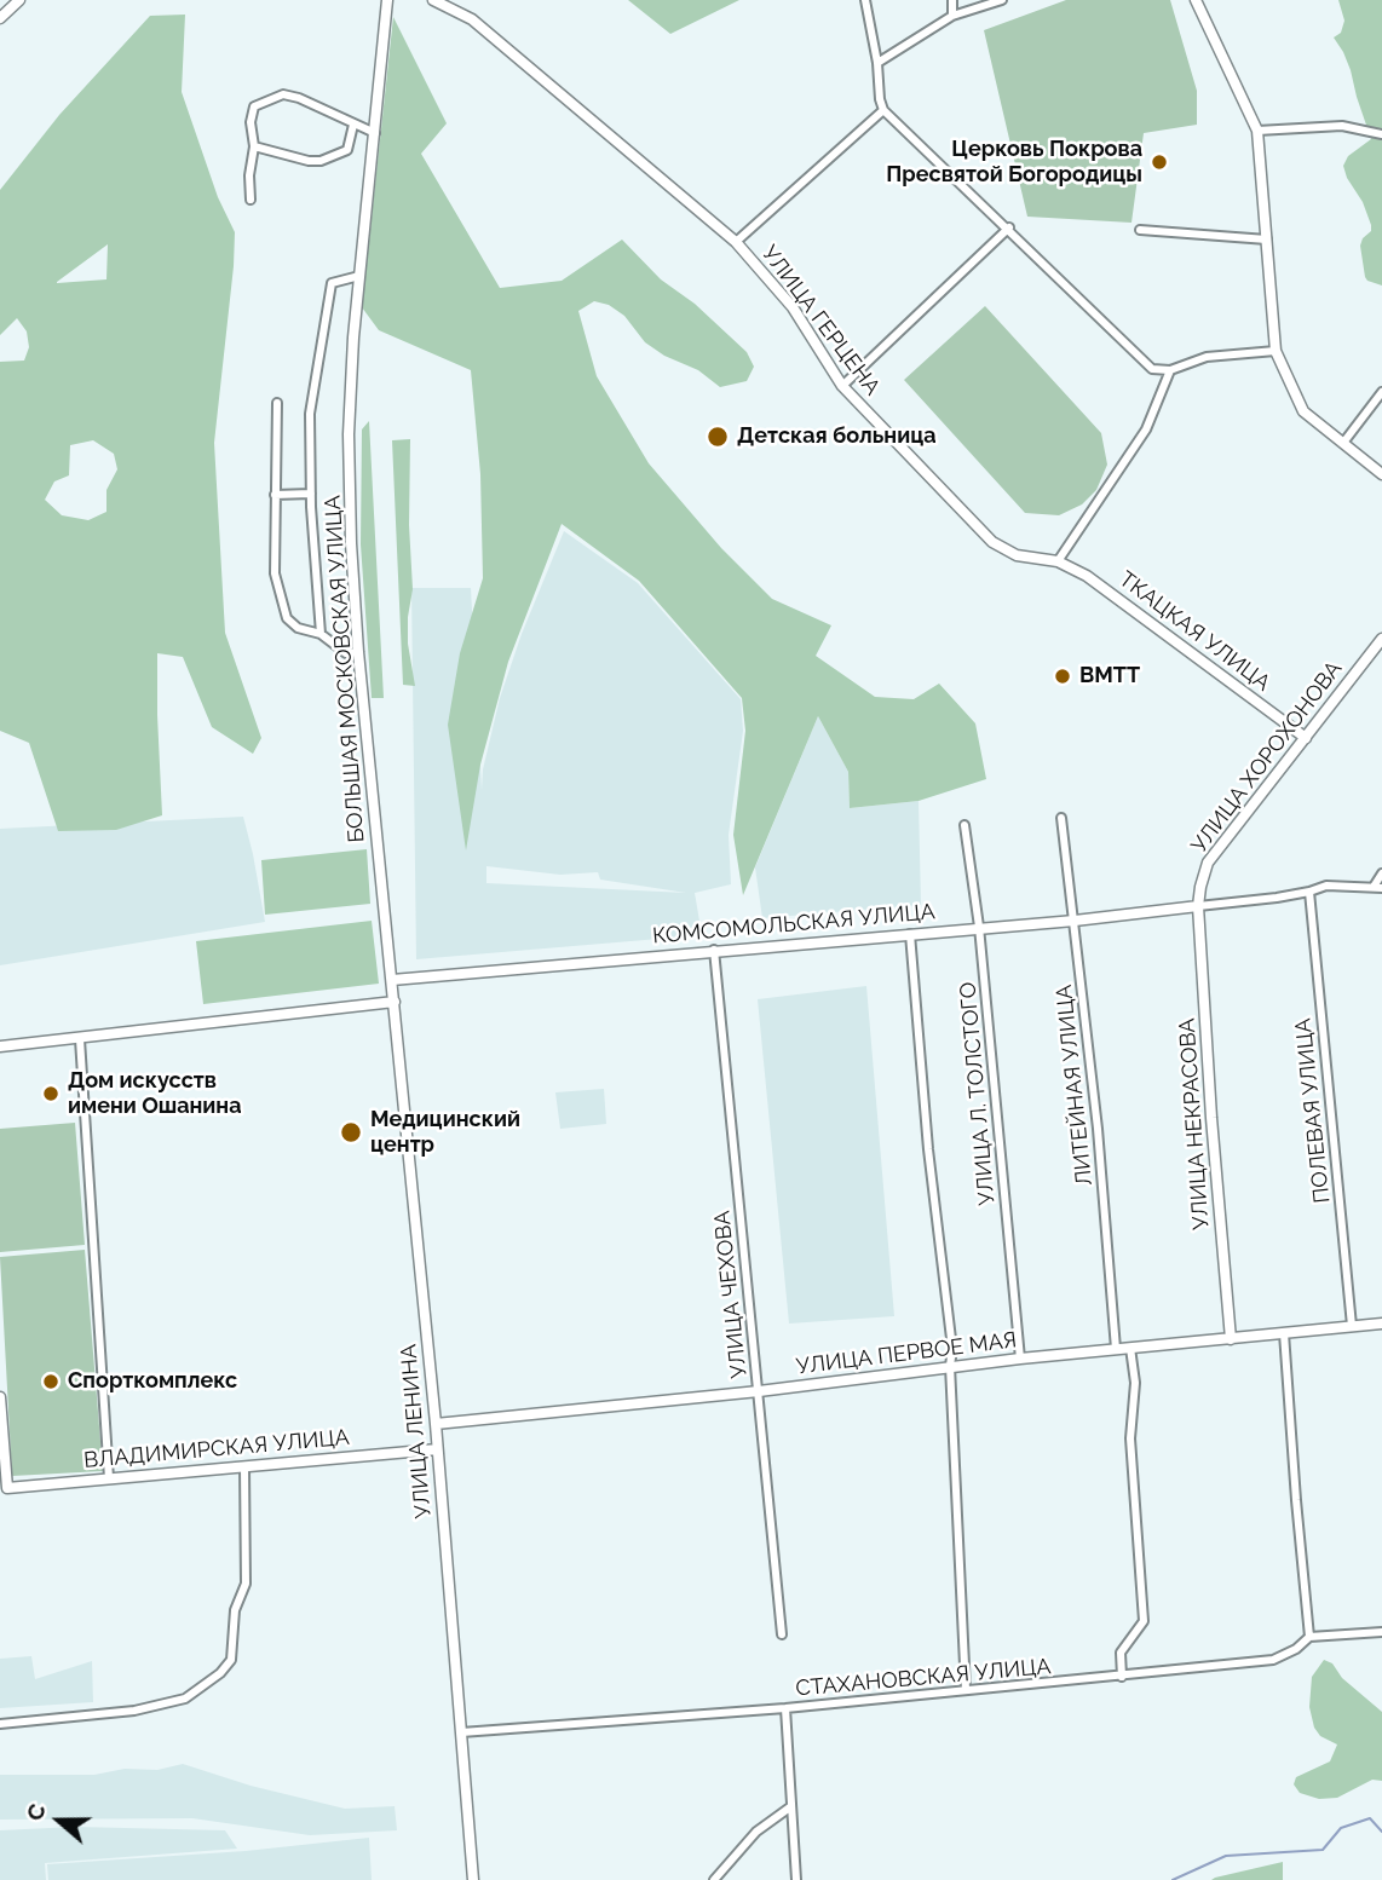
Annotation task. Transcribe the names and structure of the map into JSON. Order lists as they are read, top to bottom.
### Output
{
  "streets": {
    "street": [
      "УЛИЦА ГЕРЦЕНА",
      "ТКАЦКАЯ УЛИЦА",
      "БОЛЬШАЯ МОСКОВСКАЯ УЛИЦА",
      "УЛИЦА ХОРОХОНОВА",
      "КОМСОМОЛЬСКАЯ УЛИЦА",
      "ЛИТЕЙНАЯ УЛИЦА",
      "УЛИЦА Л. ТОЛСТОГО",
      "ПОЛЕВАЯ УЛИЦА",
      "УЛИЦА НЕКРАСОВА",
      "УЛИЦА ЧЕХОВА",
      "УЛИЦА ПЕРВОЕ МАЯ",
      "УЛИЦА ЛЕНИНА",
      "ВЛАДИМИРСКАЯ УЛИЦА",
      "СТАХАНОВСКАЯ УЛИЦА"
    ]
  },
  "crossings": [
    ["УЛИЦА ГЕРЦЕНА", "ТКАЦКАЯ УЛИЦА"],
    ["ТКАЦКАЯ УЛИЦА", "УЛИЦА ХОРОХОНОВА"],
    ["БОЛЬШАЯ МОСКОВСКАЯ УЛИЦА", "КОМСОМОЛЬСКАЯ УЛИЦА"],
    ["БОЛЬШАЯ МОСКОВСКАЯ УЛИЦА", "УЛИЦА ЛЕНИНА"],
    ["УЛИЦА ХОРОХОНОВА", "КОМСОМОЛЬСКАЯ УЛИЦА"],
    ["УЛИЦА ХОРОХОНОВА", "УЛИЦА НЕКРАСОВА"],
    ["КОМСОМОЛЬСКАЯ УЛИЦА", "ЛИТЕЙНАЯ УЛИЦА"],
    ["КОМСОМОЛЬСКАЯ УЛИЦА", "УЛИЦА Л. ТОЛСТОГО"],
    ["КОМСОМОЛЬСКАЯ УЛИЦА", "УЛИЦА НЕКРАСОВА"],
    ["КОМСОМОЛЬСКАЯ УЛИЦА", "УЛИЦА ЧЕХОВА"],
    ["КОМСОМОЛЬСКАЯ УЛИЦА", "УЛИЦА ЛЕНИНА"],
    ["ЛИТЕЙНАЯ УЛИЦА", "УЛИЦА ПЕРВОЕ МАЯ"],
    ["УЛИЦА Л. ТОЛСТОГО", "УЛИЦА ПЕРВОЕ МАЯ"],
    ["ПОЛЕВАЯ УЛИЦА", "УЛИЦА ПЕРВОЕ МАЯ"],
    ["УЛИЦА НЕКРАСОВА", "УЛИЦА ПЕРВОЕ МАЯ"],
    ["УЛИЦА ЧЕХОВА", "УЛИЦА ПЕРВОЕ МАЯ"],
    ["УЛИЦА ПЕРВОЕ МАЯ", "УЛИЦА ЛЕНИНА"],
    ["УЛИЦА ЛЕНИНА", "ВЛАДИМИРСКАЯ УЛИЦА"],
    ["УЛИЦА ЛЕНИНА", "СТАХАНОВСКАЯ УЛИЦА"]
  ],
  "places": [
    "Церковь Покрова Пресвятой Богородицы",
    "Детская больница",
    "ВМТТ",
    "Дом искусств имени Ошанина",
    "Медицинский центр",
    "Спорткомплекс"
  ],
  "north": "left"
}
